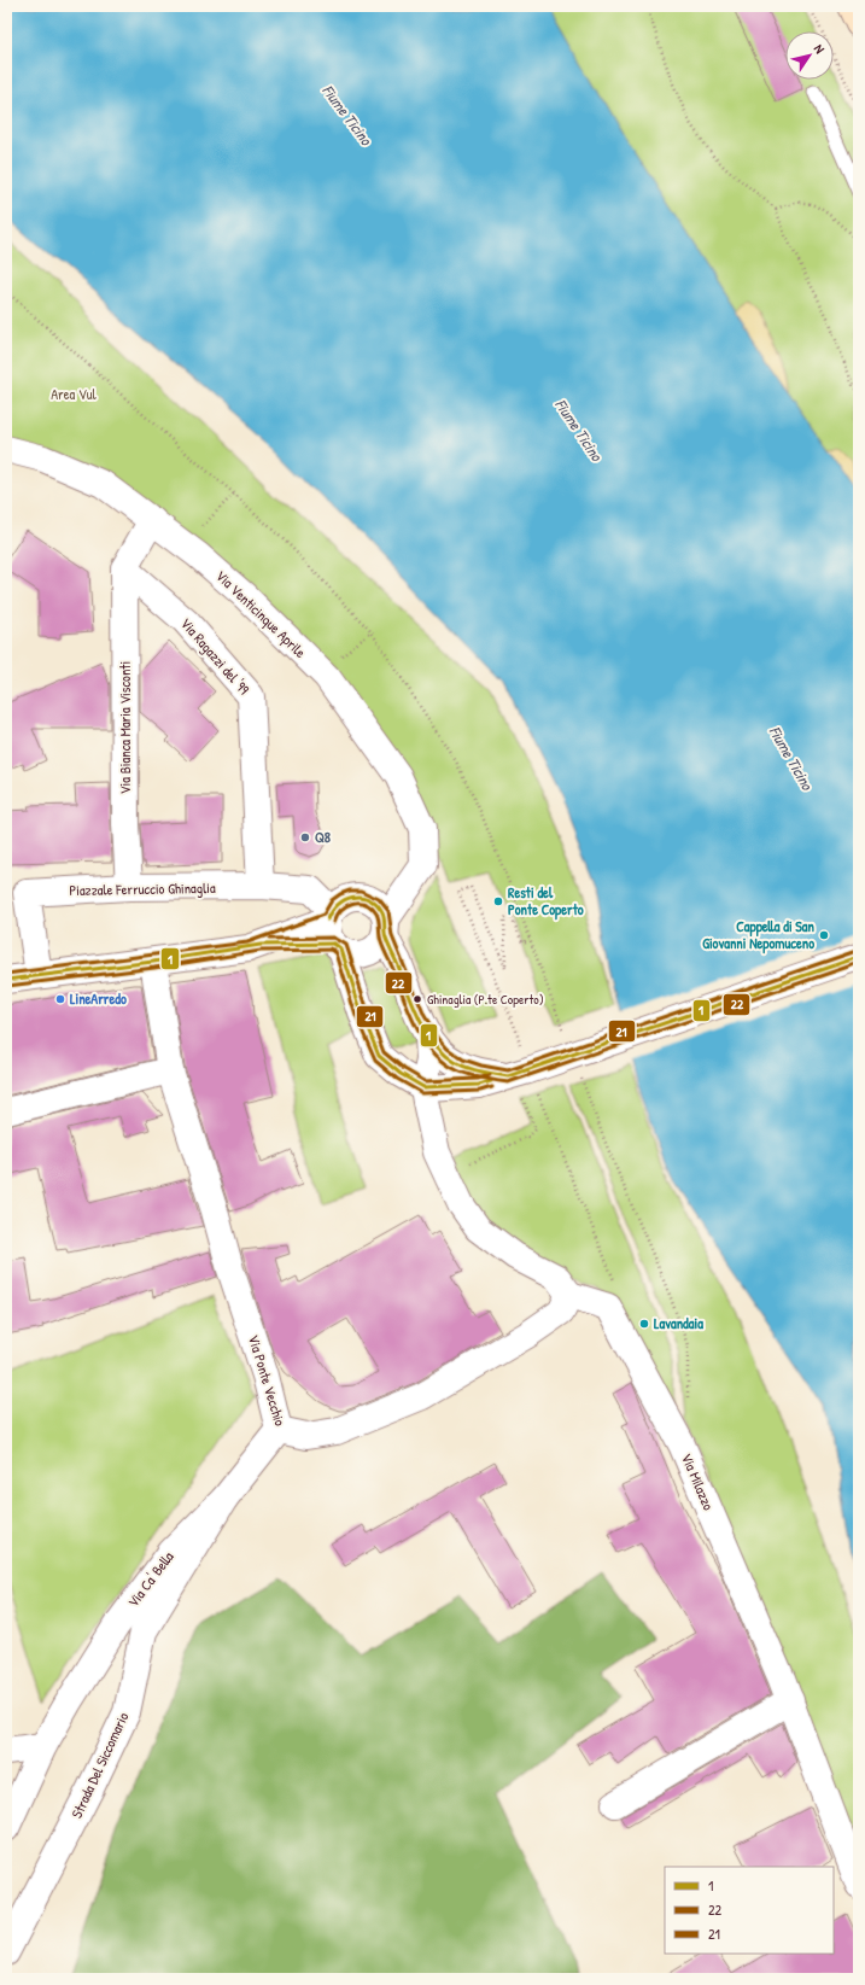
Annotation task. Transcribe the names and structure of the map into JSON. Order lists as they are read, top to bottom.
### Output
{
  "streets": {
    "street": [
      "Via Venticinque Aprile",
      "Via Ragazzi del '99",
      "Via Bianca Maria Visconti",
      "Piazzale Ferruccio Ghinaglia",
      "Via Ponte Vecchio",
      "Via Milazzo",
      "Via Ca' Bella",
      "Strada Del Siccomario"
    ]
  },
  "crossings": [
    ["Via Venticinque Aprile", "Piazzale Ferruccio Ghinaglia"],
    ["Via Ragazzi del '99", "Via Bianca Maria Visconti"],
    ["Via Ragazzi del '99", "Piazzale Ferruccio Ghinaglia"],
    ["Via Bianca Maria Visconti", "Piazzale Ferruccio Ghinaglia"],
    ["Via Ponte Vecchio", "Via Milazzo"],
    ["Via Ponte Vecchio", "Via Ca' Bella"],
    ["Via Ca' Bella", "Strada Del Siccomario"]
  ],
  "water": ["Fiume Ticino"],
  "parks": ["Area Vul"],
  "places": [
    "Q8",
    "Resti del Ponte Coperto",
    "Cappella di San Giovanni Nepomuceno",
    "LineArredo",
    "Ghinaglia (P.te Coperto)",
    "Lavandaia"
  ],
  "lines": ["transit line 21", "transit line 1", "transit line 22"],
  "legend": ["1", "22", "21"],
  "north": "top right"
}
